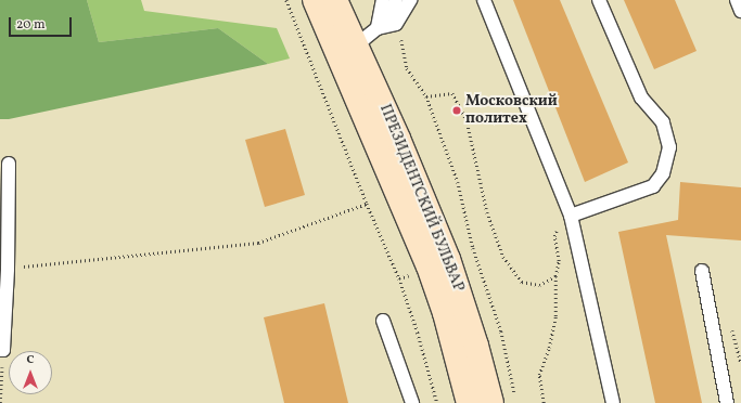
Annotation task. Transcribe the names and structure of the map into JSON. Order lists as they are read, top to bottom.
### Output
{
  "streets": {
    "main road": ["ПРЕЗИДЕНТСКИЙ БУЛЬВАР"]
  },
  "places": ["Московский политех"],
  "scale_bar": "20 m",
  "north": "top"
}
